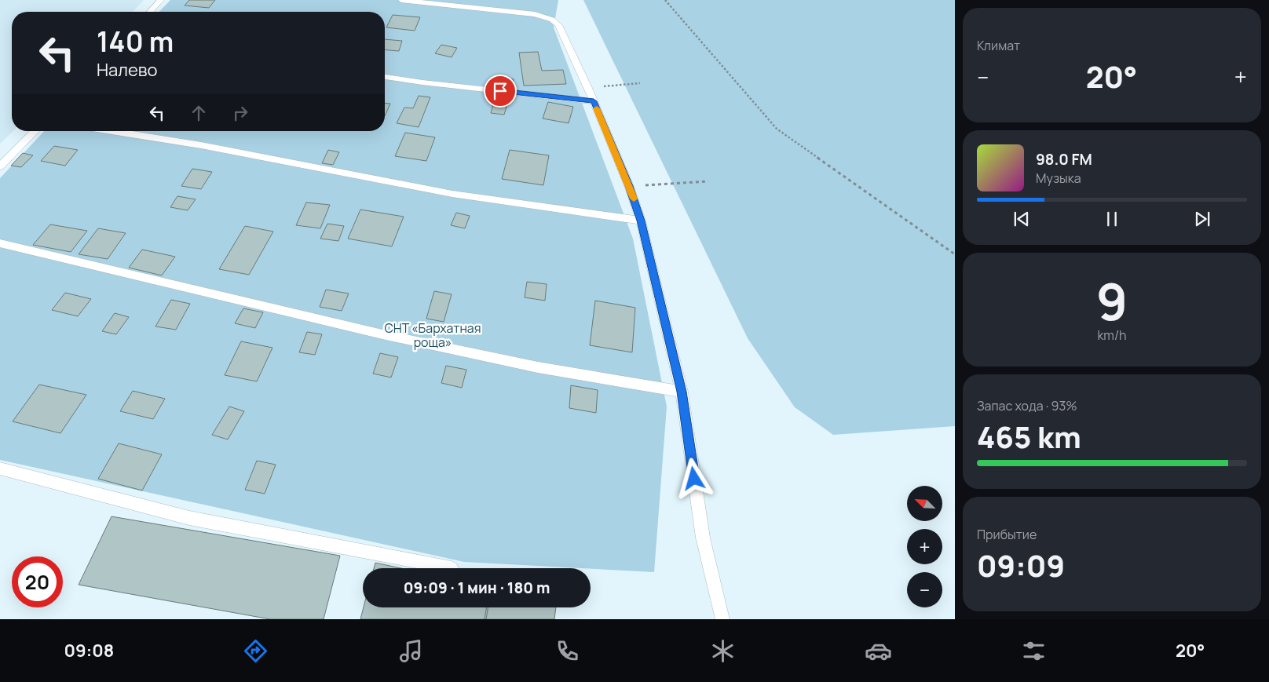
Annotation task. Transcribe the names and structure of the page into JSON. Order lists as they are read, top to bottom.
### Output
{
  "parks": ["СНТ «Бархатная роща»"],
  "north": "top left",
  "page": {
    "tile": [
      "Климат",
      ["9", "km/h"],
      ["Запас хода · 93%", "465 km"],
      ["Прибытие", "09:09"]
    ],
    "turn": ["140 m", "Налево"],
    "heat": ["−", "20°", "+"],
    "song": ["98.0 FM", "Музыка"],
    "map_buttons": ["+", "−"],
    "limit": "20",
    "trip": "09:09 · 1 мин · 180 m",
    "tabs": ["09:08", "20°"]
  }
}
